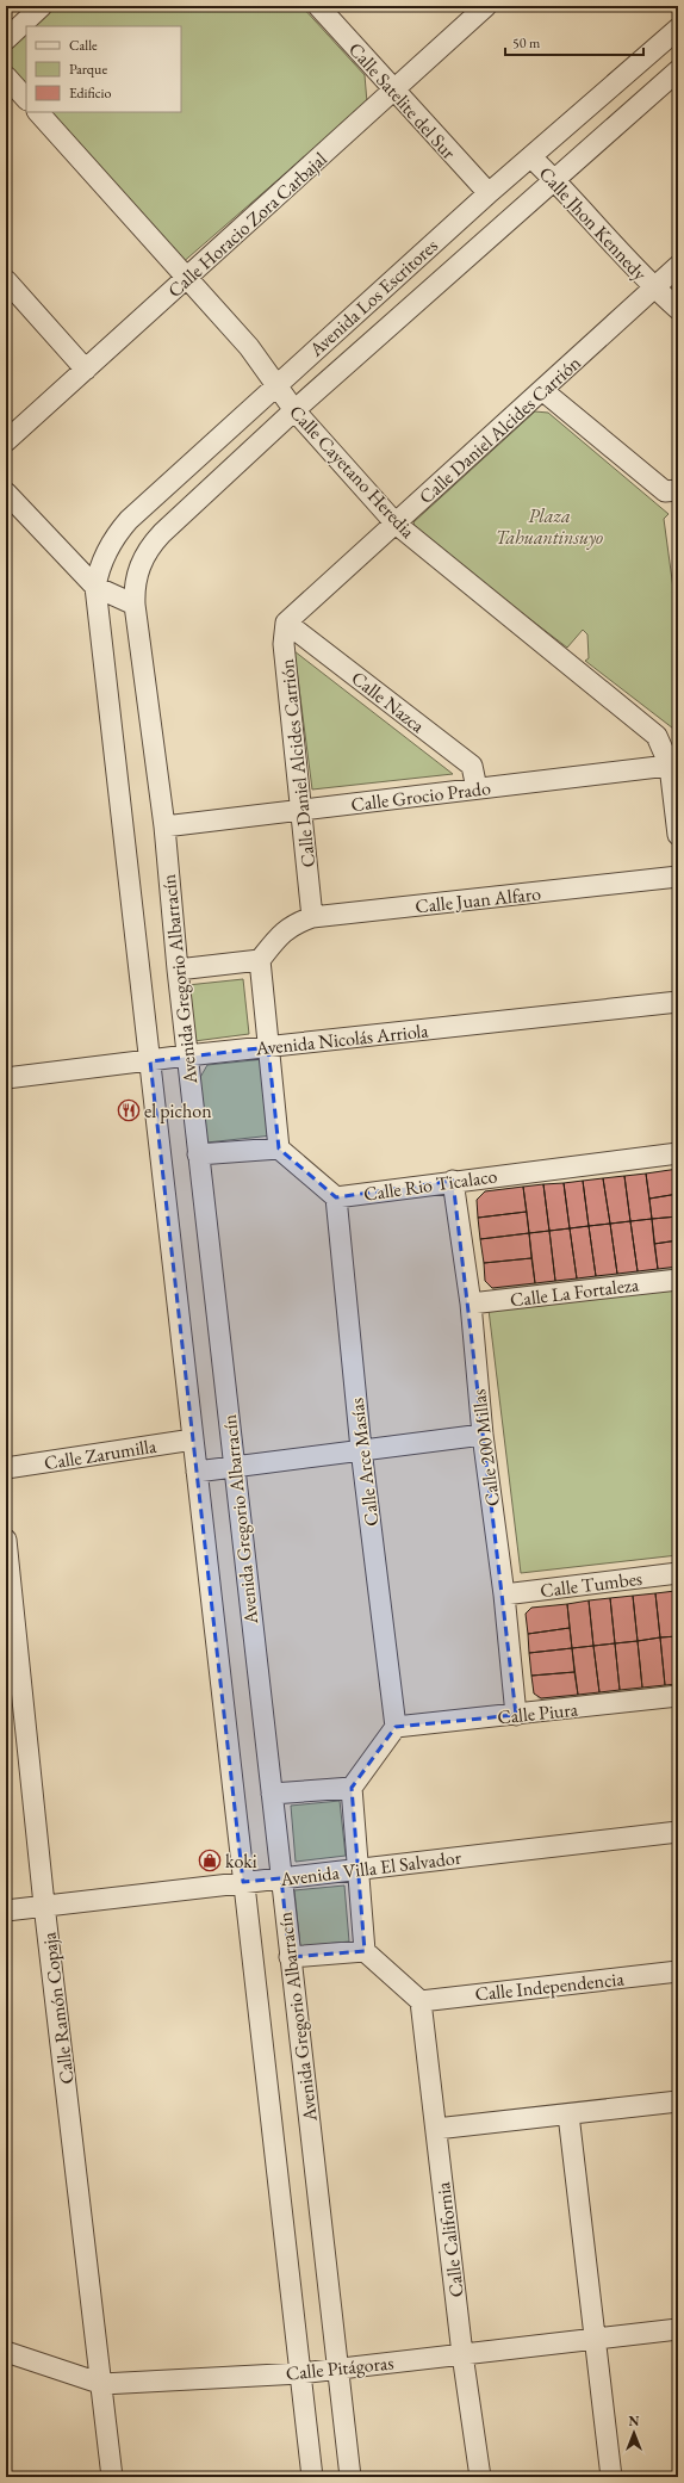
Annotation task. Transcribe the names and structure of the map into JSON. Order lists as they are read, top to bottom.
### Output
{
  "streets": {
    "street": [
      "Calle Satelite del Sur",
      "Calle Jhon Kennedy",
      "Calle Horacio Zora Carbajal",
      "Avenida Los Escritores",
      "Calle Daniel Alcides Carrión",
      "Calle Cayetano Heredia",
      "Calle Nazca",
      "Calle Grocio Prado",
      "Calle Juan Alfaro",
      "Avenida Gregorio Albarracín",
      "Avenida Nicolás Arriola",
      "Calle Rio Ticalaco",
      "Calle La Fortaleza",
      "Calle 200 Millas",
      "Calle Zarumilla",
      "Calle Arce Masías",
      "Calle Tumbes",
      "Calle Piura",
      "Avenida Villa El Salvador",
      "Calle Independencia",
      "Calle Ramón Copaja",
      "Calle California",
      "Calle Pitágoras"
    ]
  },
  "crossings": [
    ["Calle Satelite del Sur", "Calle Horacio Zora Carbajal"],
    ["Calle Satelite del Sur", "Avenida Los Escritores"],
    ["Calle Jhon Kennedy", "Avenida Los Escritores"],
    ["Calle Jhon Kennedy", "Calle Daniel Alcides Carrión"],
    ["Calle Horacio Zora Carbajal", "Calle Cayetano Heredia"],
    ["Avenida Los Escritores", "Calle Cayetano Heredia"],
    ["Avenida Los Escritores", "Avenida Gregorio Albarracín"],
    ["Calle Daniel Alcides Carrión", "Calle Cayetano Heredia"],
    ["Calle Daniel Alcides Carrión", "Calle Nazca"],
    ["Calle Daniel Alcides Carrión", "Calle Grocio Prado"],
    ["Calle Daniel Alcides Carrión", "Calle Juan Alfaro"],
    ["Calle Cayetano Heredia", "Calle Grocio Prado"],
    ["Calle Nazca", "Calle Grocio Prado"],
    ["Calle Grocio Prado", "Avenida Gregorio Albarracín"],
    ["Avenida Gregorio Albarracín", "Avenida Nicolás Arriola"],
    ["Avenida Gregorio Albarracín", "Calle Zarumilla"],
    ["Avenida Gregorio Albarracín", "Avenida Villa El Salvador"],
    ["Avenida Gregorio Albarracín", "Calle Pitágoras"],
    ["Calle Rio Ticalaco", "Calle 200 Millas"],
    ["Calle Rio Ticalaco", "Calle Arce Masías"],
    ["Calle La Fortaleza", "Calle 200 Millas"],
    ["Calle 200 Millas", "Calle Tumbes"],
    ["Calle 200 Millas", "Calle Piura"],
    ["Calle Arce Masías", "Calle Piura"],
    ["Avenida Villa El Salvador", "Calle Ramón Copaja"],
    ["Calle Independencia", "Calle California"],
    ["Calle Ramón Copaja", "Calle Pitágoras"],
    ["Calle California", "Calle Pitágoras"]
  ],
  "parks": ["Plaza Tahuantinsuyo"],
  "places": {
    "restaurant": ["el pichon"],
    "shop": ["koki"]
  },
  "legend": ["Calle", "Parque", "Edificio"],
  "scale_bar": "50 m",
  "north": "top"
}
